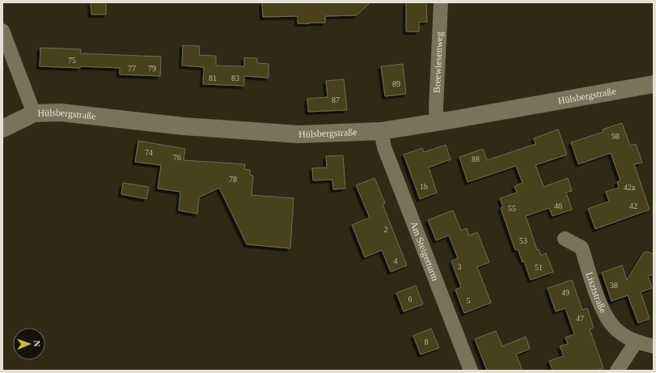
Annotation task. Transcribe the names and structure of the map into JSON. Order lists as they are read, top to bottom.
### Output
{
  "streets": {
    "street": [
      "Breewiesenweg",
      "Hülsbergstraße",
      "Am Steigerturm",
      "Lisztstraße"
    ]
  },
  "crossings": [
    ["Breewiesenweg", "Hülsbergstraße"],
    ["Hülsbergstraße", "Am Steigerturm"]
  ],
  "house_numbers": [
    "75",
    "77",
    "79",
    "81",
    "83",
    "89",
    "87",
    "98",
    "74",
    "76",
    "88",
    "78",
    "1b",
    "42a",
    "46",
    "42",
    "55",
    "2",
    "53",
    "4",
    "3",
    "51",
    "38",
    "49",
    "6",
    "5",
    "47",
    "8"
  ],
  "north": "right"
}
